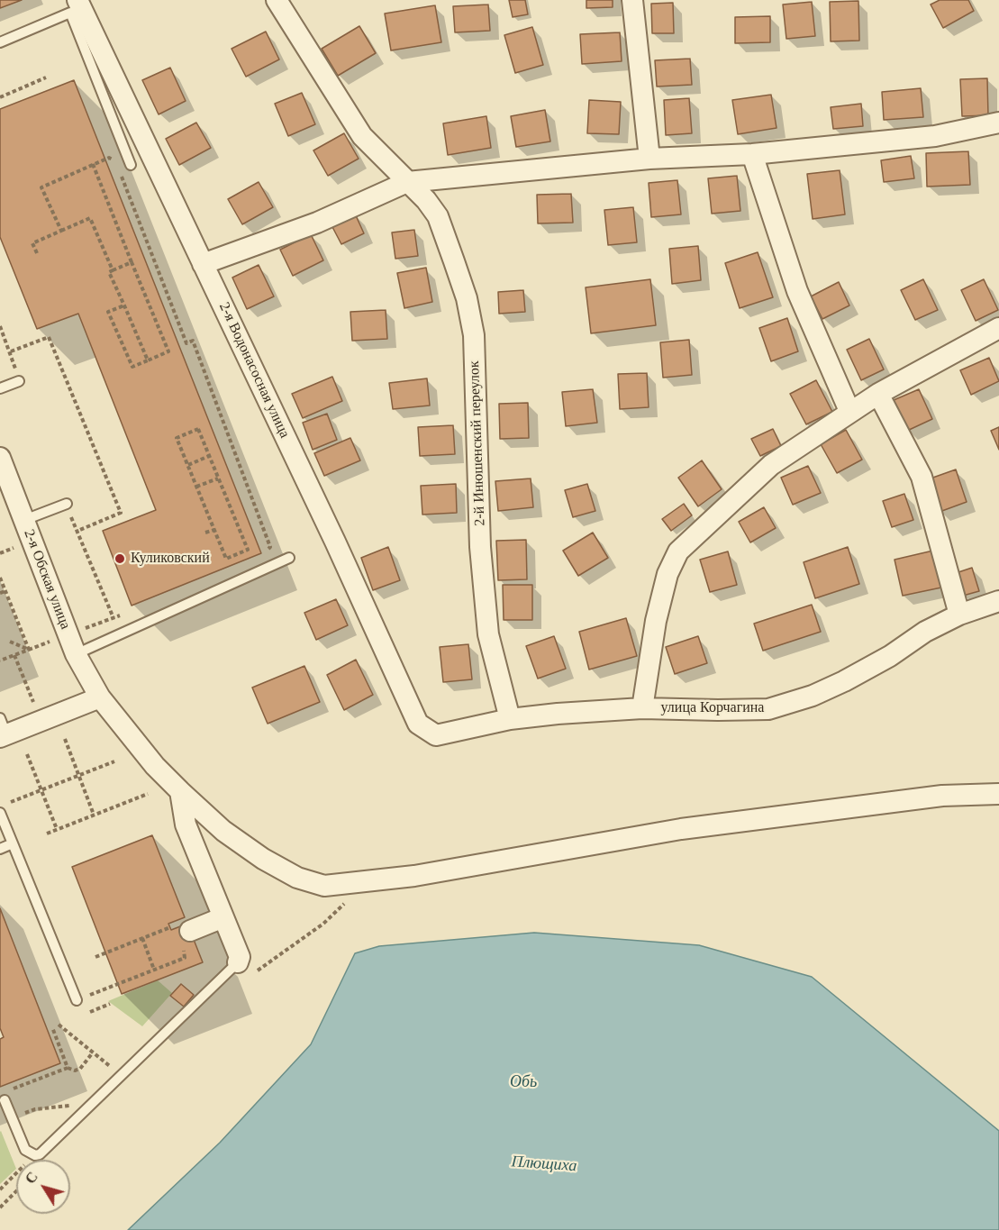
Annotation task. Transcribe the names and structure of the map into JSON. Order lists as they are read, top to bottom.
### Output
{
  "streets": {
    "street": [
      "2-я Водонасосная улица",
      "2-й Инюшенский переулок",
      "2-я Обская улица",
      "улица Корчагина"
    ]
  },
  "crossings": [
    ["2-я Водонасосная улица", "улица Корчагина"],
    ["2-й Инюшенский переулок", "улица Корчагина"]
  ],
  "water": ["Обь", "Плющиха"],
  "places": ["Куликовский"],
  "north": "top left"
}
